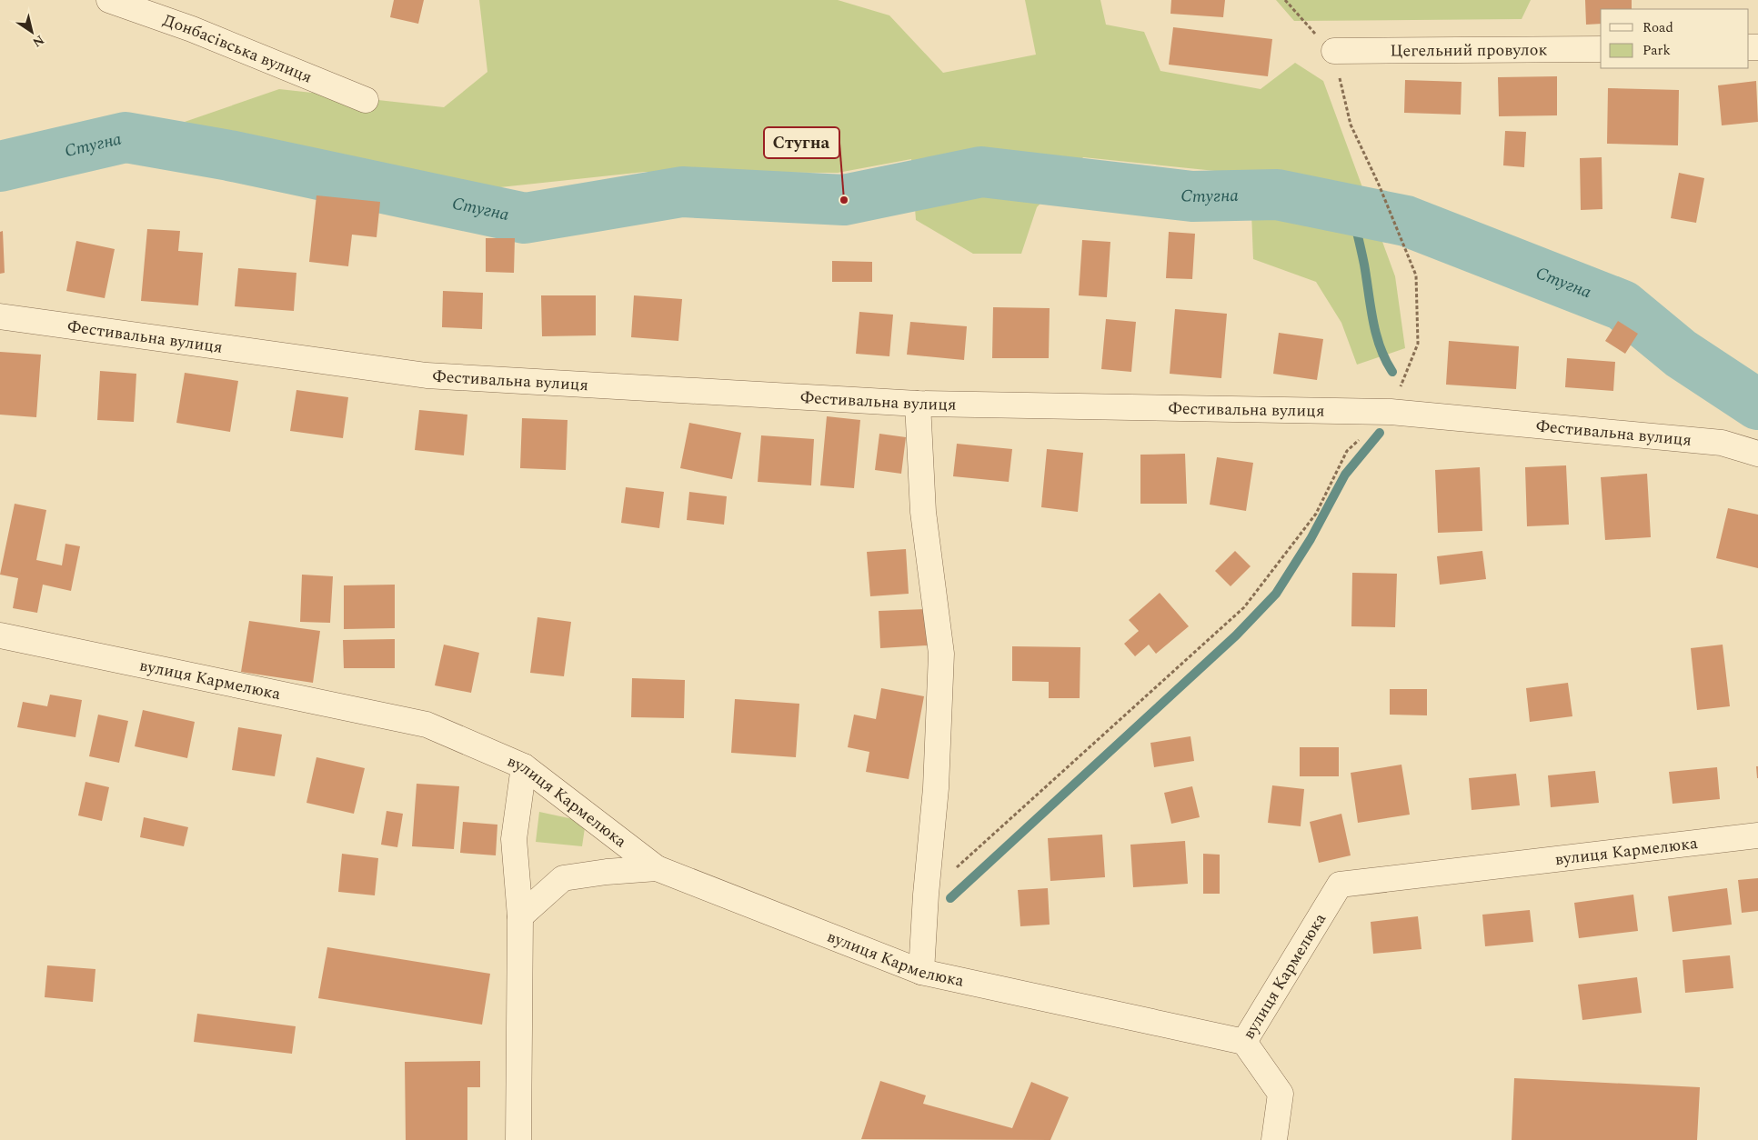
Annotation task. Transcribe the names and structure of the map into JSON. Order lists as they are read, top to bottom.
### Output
{
  "streets": {
    "street": [
      "Донбасівська вулиця",
      "Цегельний провулок",
      "Фестивальна вулиця",
      "вулиця Кармелюка"
    ]
  },
  "water": ["Стугна"],
  "places": ["Стугна"],
  "legend": ["Road", "Park"],
  "north": "bottom right"
}
